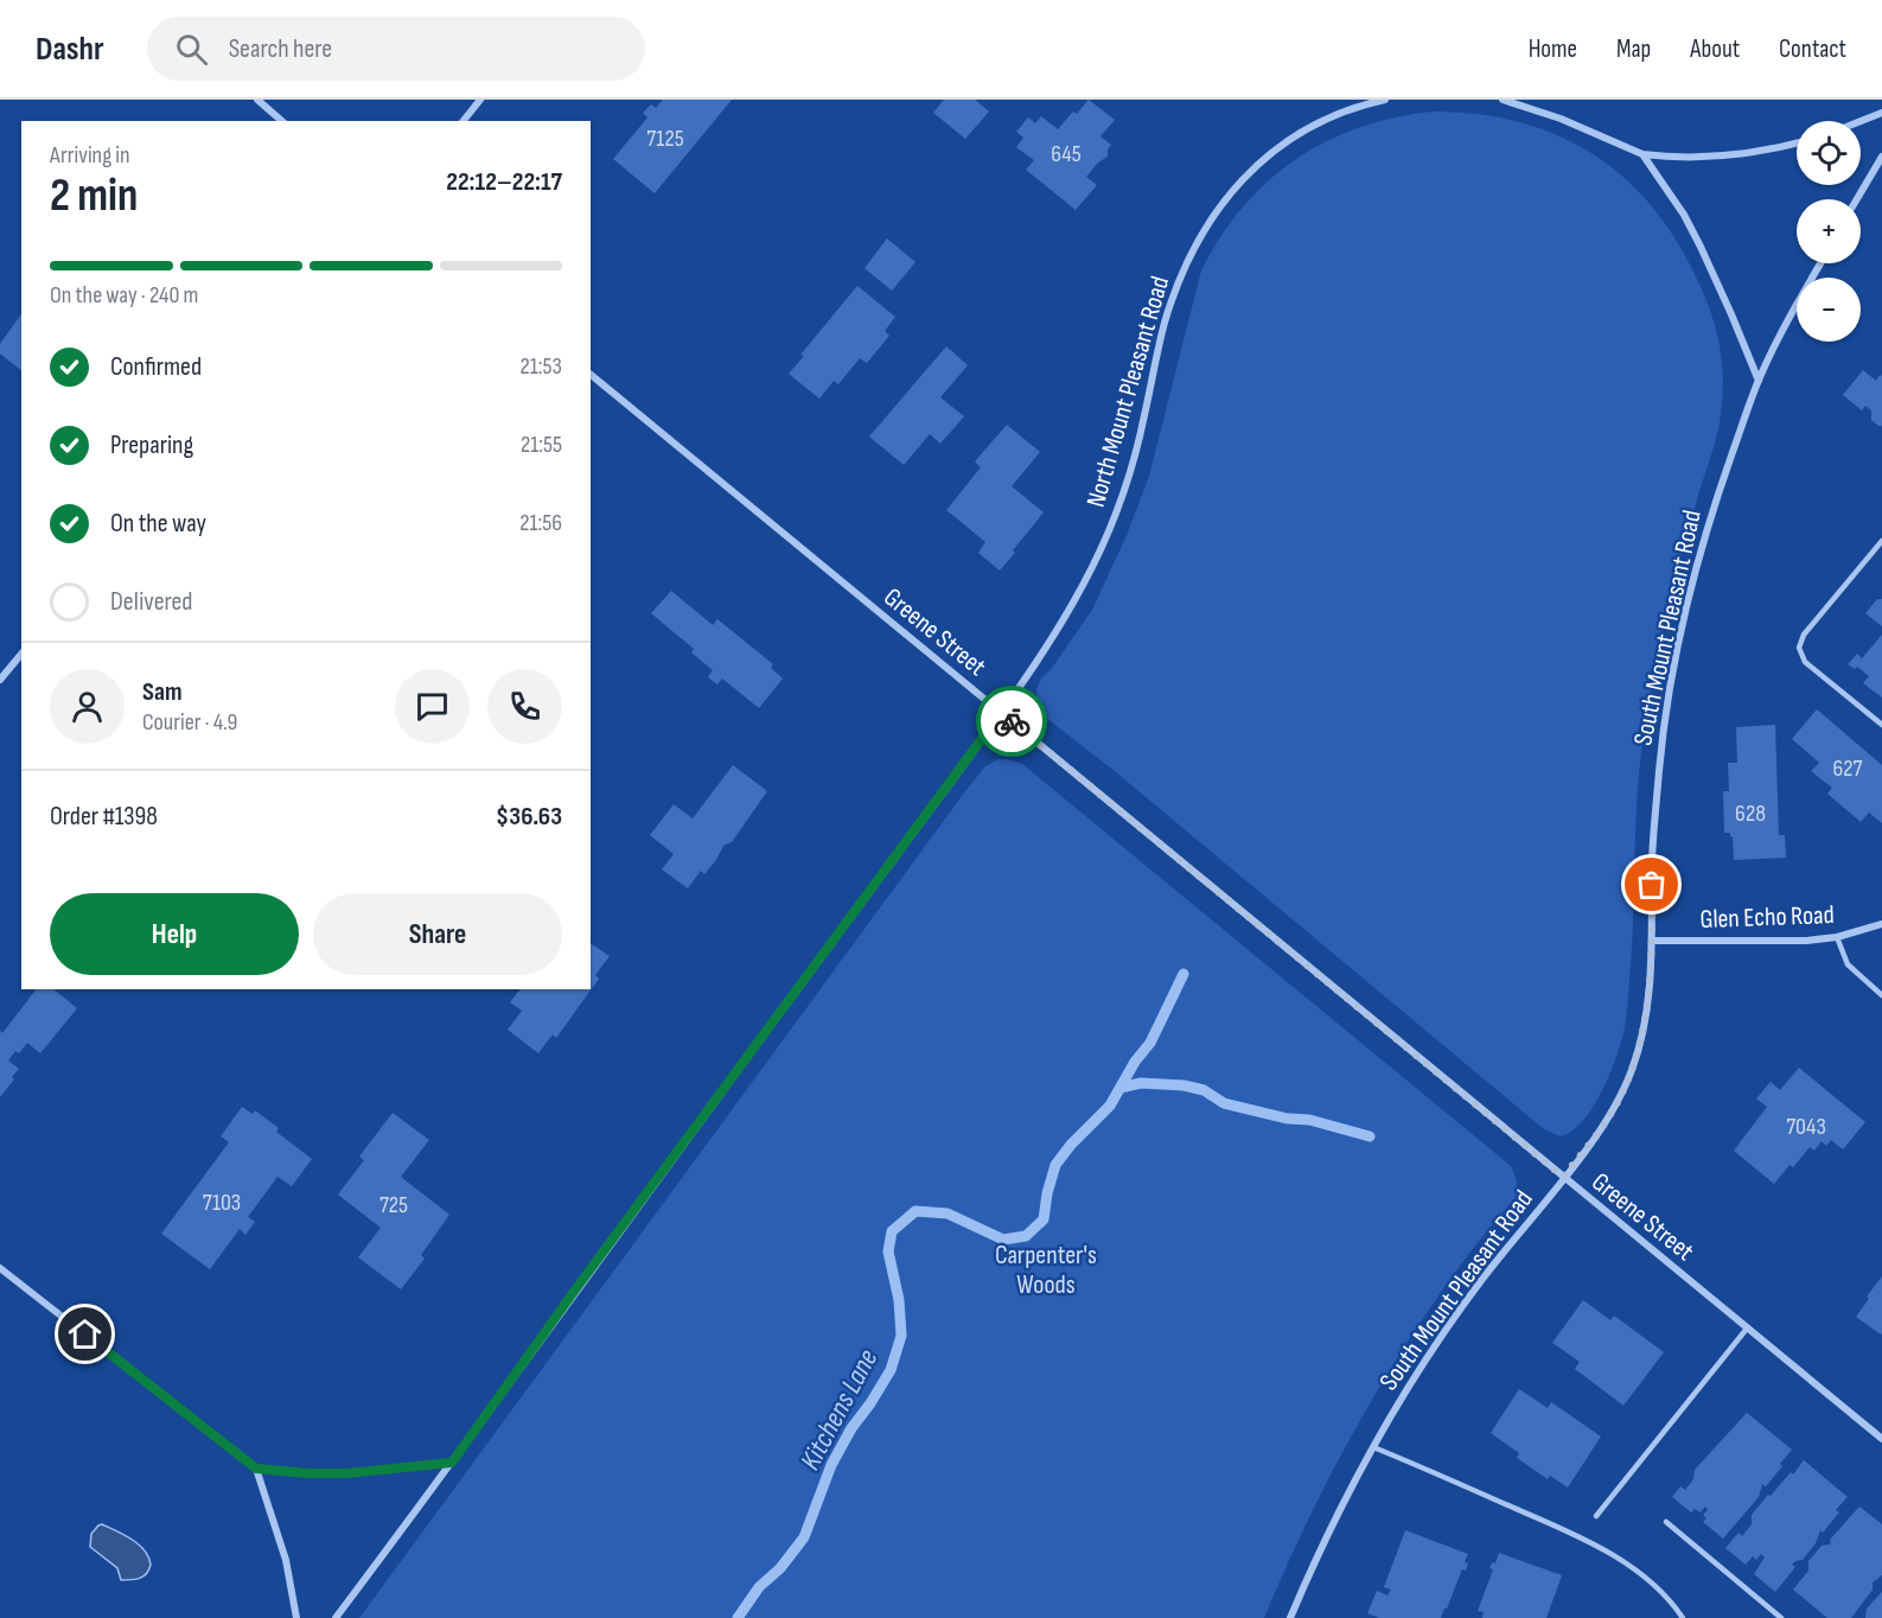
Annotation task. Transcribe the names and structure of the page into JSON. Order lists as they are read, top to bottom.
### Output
{
  "streets": {
    "street": [
      "North Mount Pleasant Road",
      "South Mount Pleasant Road",
      "Greene Street",
      "Glen Echo Road"
    ]
  },
  "crossings": [
    ["North Mount Pleasant Road", "Greene Street"],
    ["South Mount Pleasant Road", "Greene Street"],
    ["South Mount Pleasant Road", "Glen Echo Road"]
  ],
  "water": ["Kitchens Lane"],
  "parks": ["Carpenter's Woods"],
  "house_numbers": [
    "7125",
    "645",
    "627",
    "628",
    "7043",
    "7103",
    "725"
  ],
  "page": {
    "header": "Dashr",
    "search": "Search here",
    "nav": [
      "Home",
      "Map",
      "About",
      "Contact"
    ],
    "map_buttons": ["+", "−"],
    "heading": ["2 min", "Arriving in", "22:12–22:17"],
    "panel": [
      "Sam",
      "Courier · 4.9",
      "Order #1398",
      "$36.63"
    ],
    "bar": "On the way · 240 m",
    "list": [
      ["Confirmed", "21:53"],
      ["Preparing", "21:55"],
      ["On the way", "21:56"],
      "Delivered"
    ],
    "buttons": ["Help", "Share"]
  }
}
